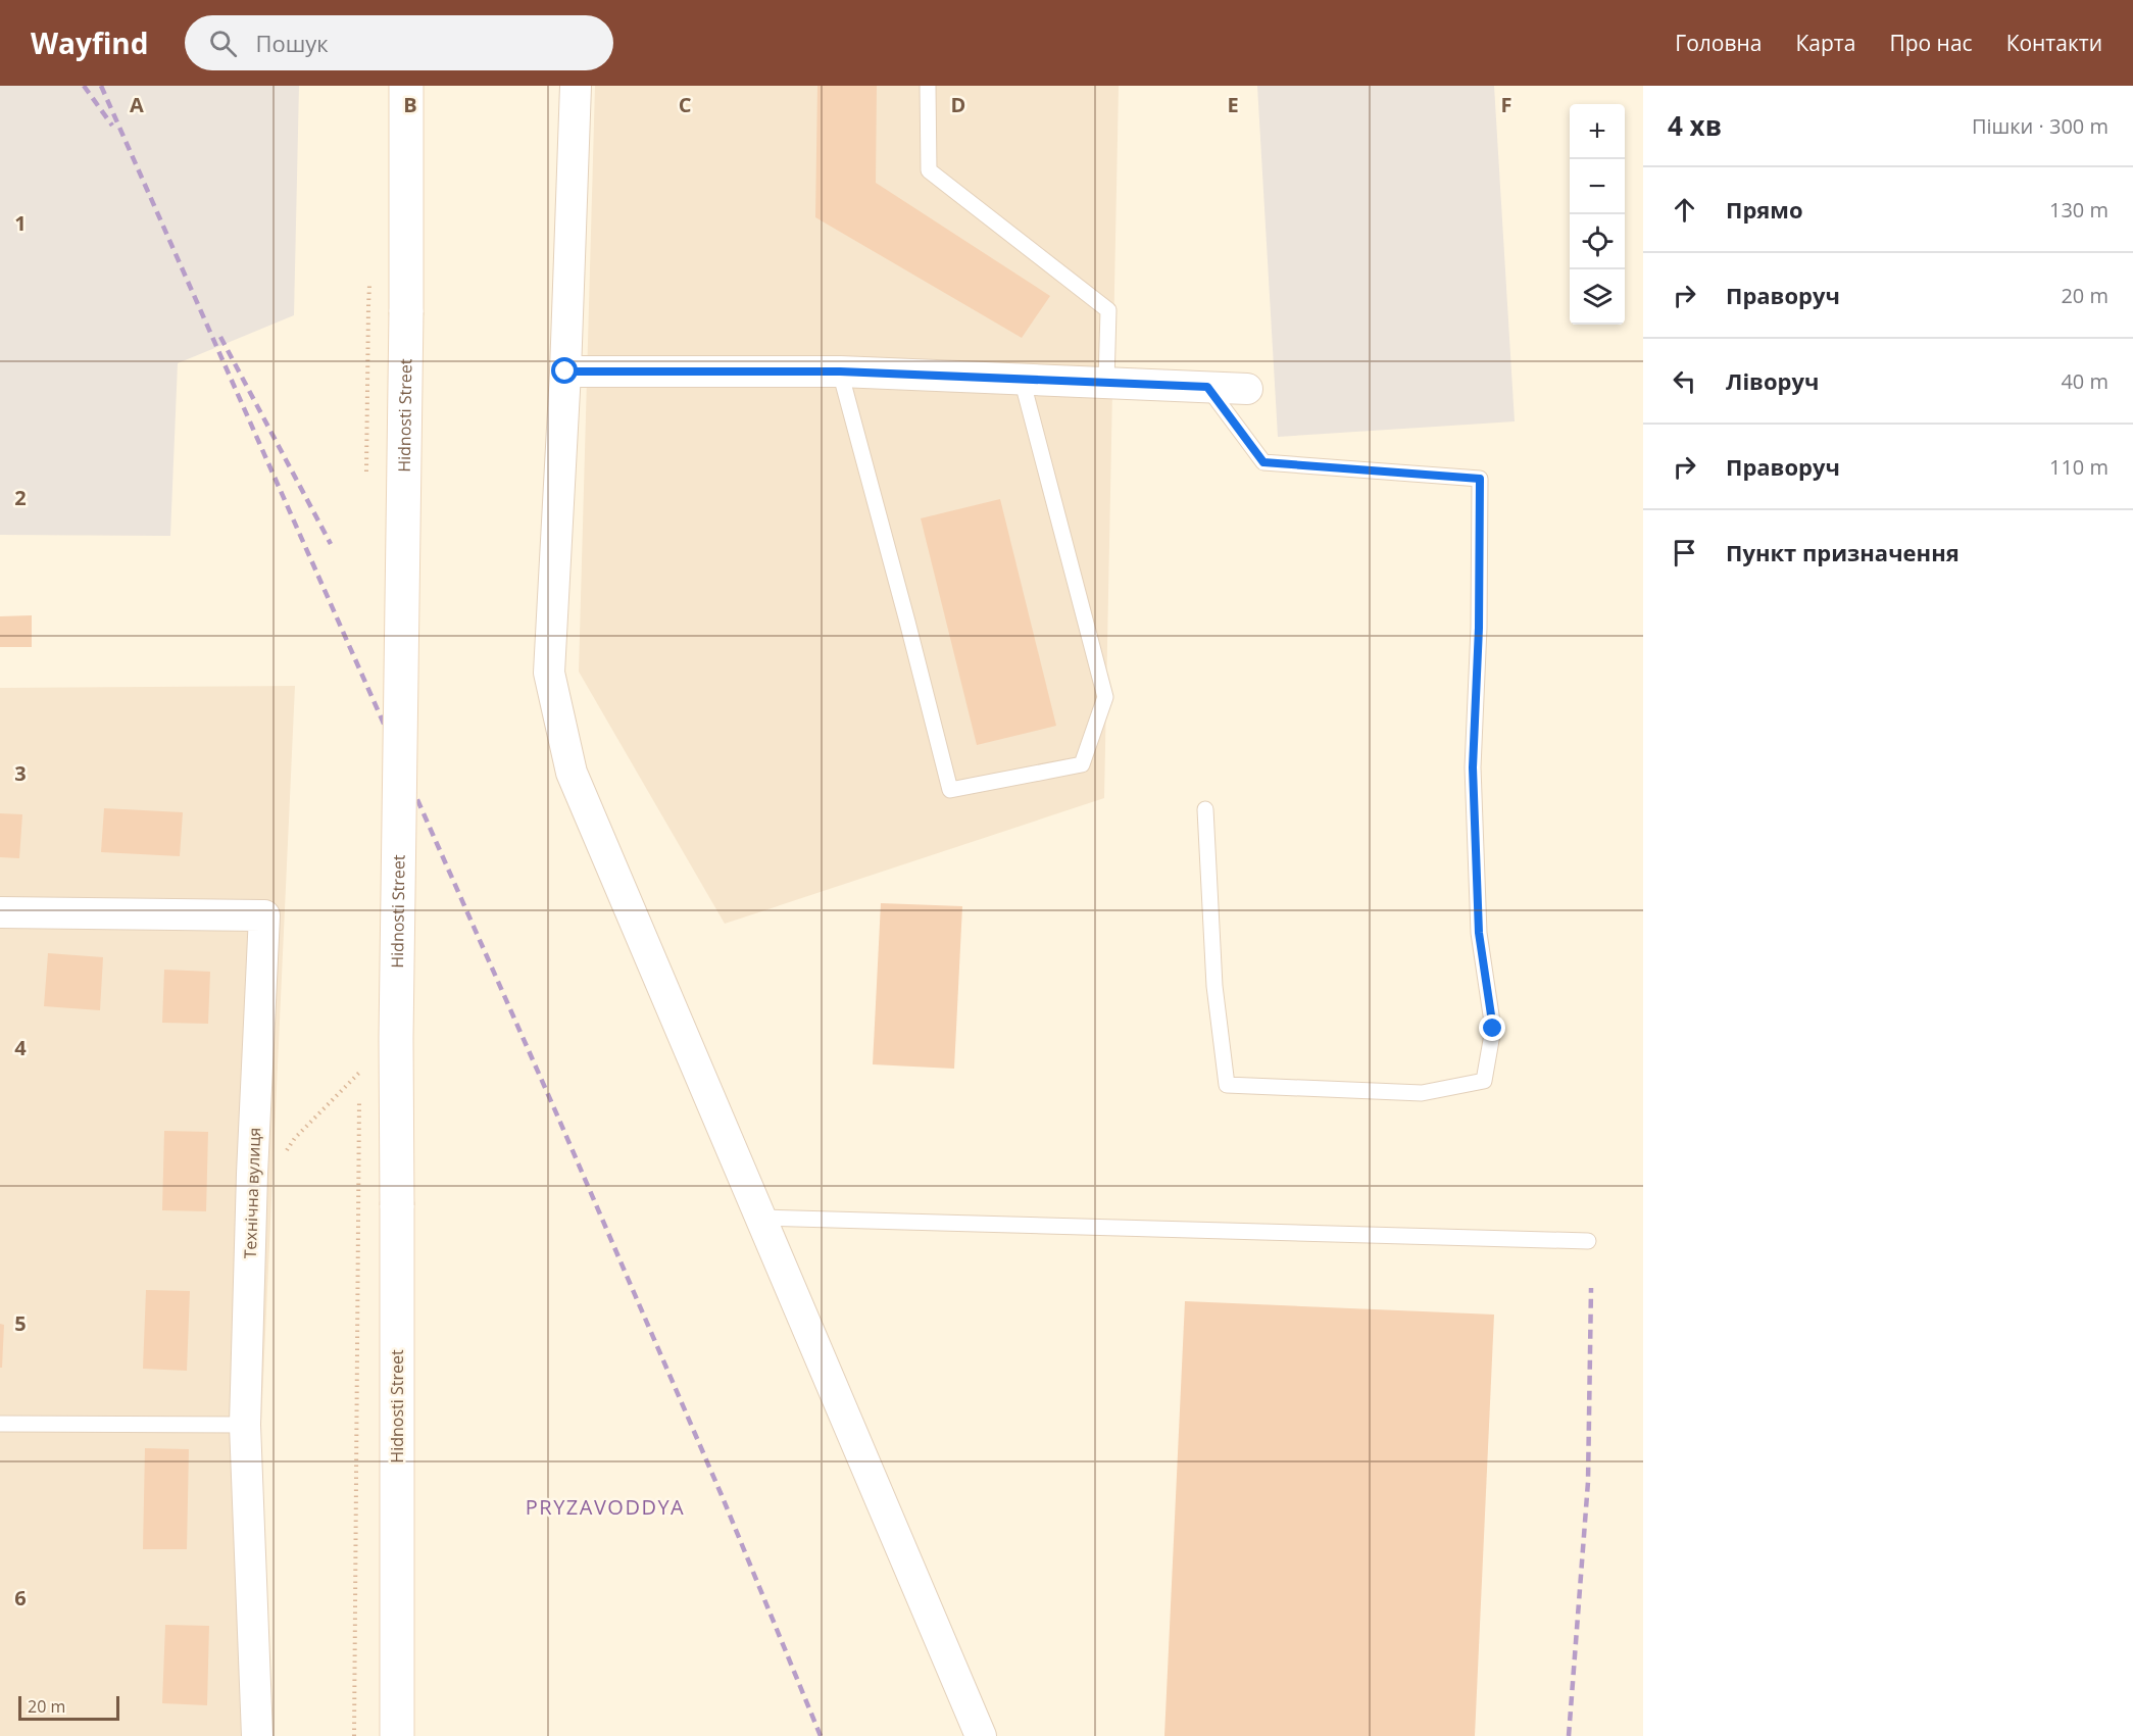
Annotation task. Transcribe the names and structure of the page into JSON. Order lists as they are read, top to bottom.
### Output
{
  "streets": {
    "main road": ["Hidnosti Street"],
    "street": ["Технічна вулиця"]
  },
  "districts": ["PRYZAVODDYA"],
  "scale_bar": "20 m",
  "page": {
    "header": "Wayfind",
    "search": "Пошук",
    "nav": [
      "Головна",
      "Карта",
      "Про нас",
      "Контакти"
    ],
    "heading": ["4 хв", "Пішки · 300 m"],
    "map_buttons": ["+", "−"],
    "list": [
      ["Прямо", "130 m"],
      ["Праворуч", "20 m"],
      ["Ліворуч", "40 m"],
      ["Праворуч", "110 m"],
      "Пункт призначення"
    ],
    "scale": "20 m"
  },
  "grid": {
    "columns": [
      "A",
      "B",
      "C",
      "D",
      "E",
      "F"
    ],
    "rows": [
      "1",
      "2",
      "3",
      "4",
      "5",
      "6"
    ]
  }
}
